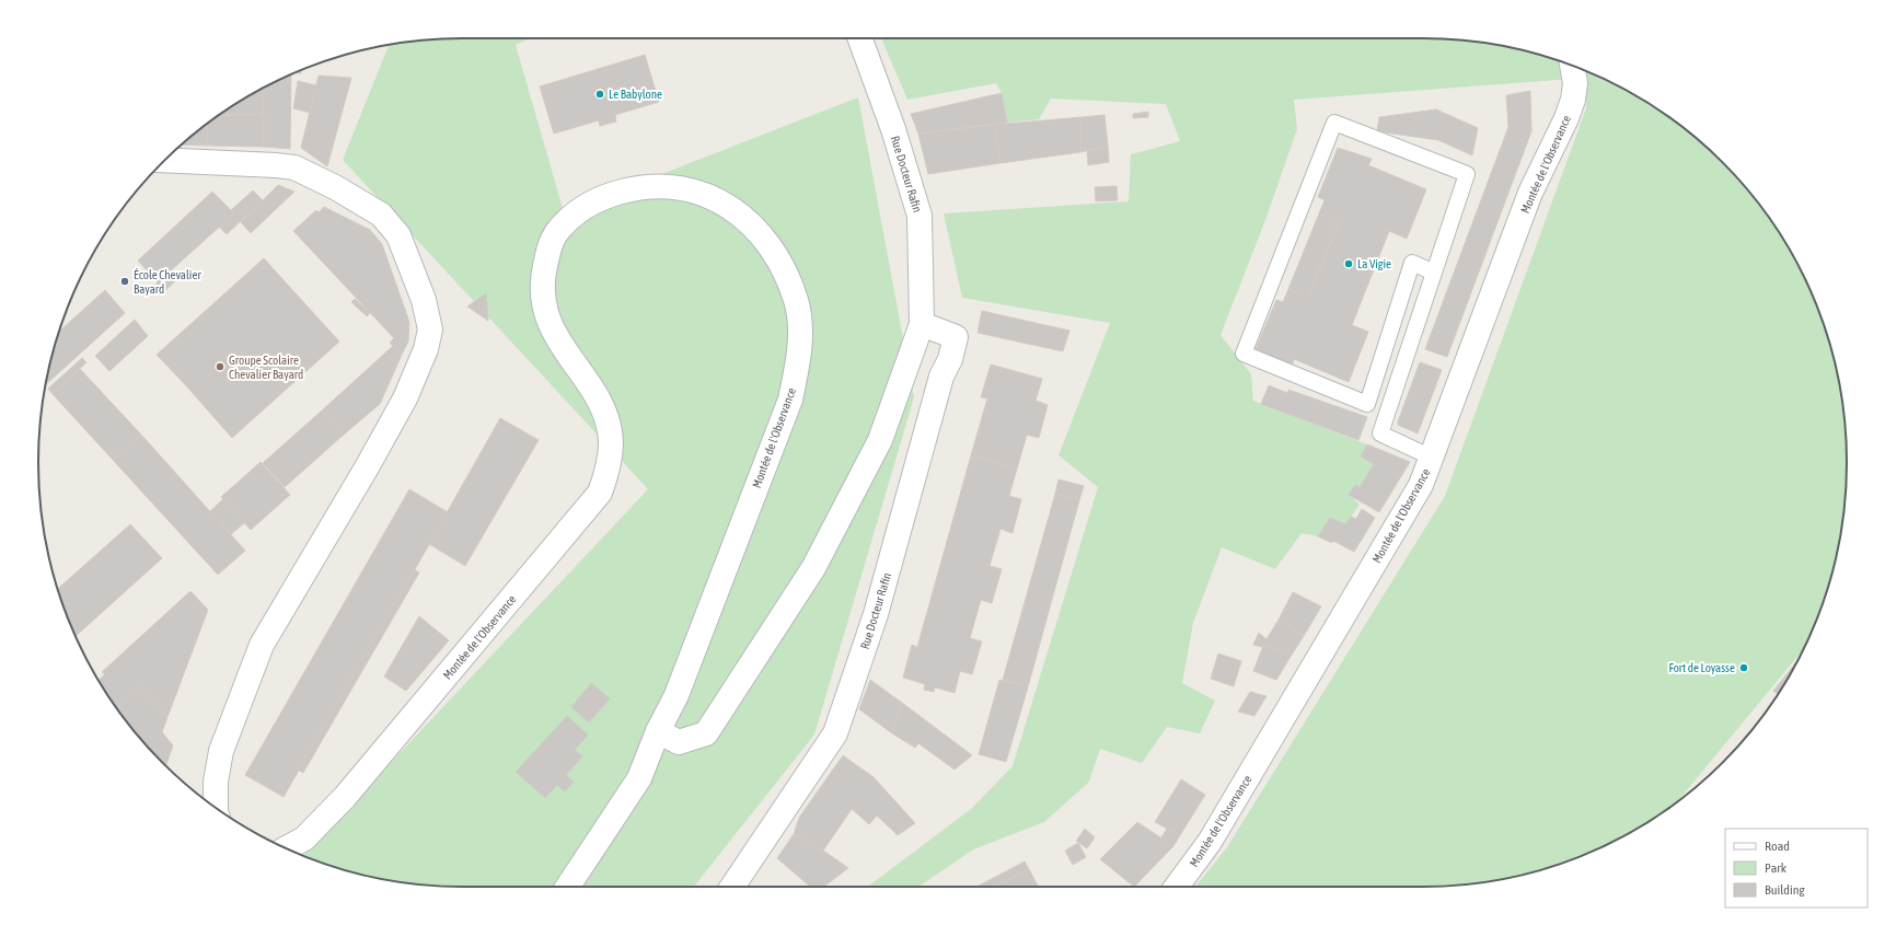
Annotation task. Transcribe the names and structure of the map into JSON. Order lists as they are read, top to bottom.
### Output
{
  "streets": {
    "street": ["Montée de l'Observance", "Rue Docteur Rafin"]
  },
  "crossings": [
    ["Montée de l'Observance", "Rue Docteur Rafin"]
  ],
  "places": [
    "Le Babylone",
    "La Vigie",
    "École Chevalier Bayard",
    "Groupe Scolaire Chevalier Bayard",
    "Fort de Loyasse"
  ],
  "legend": ["Road", "Park", "Building"]
}
